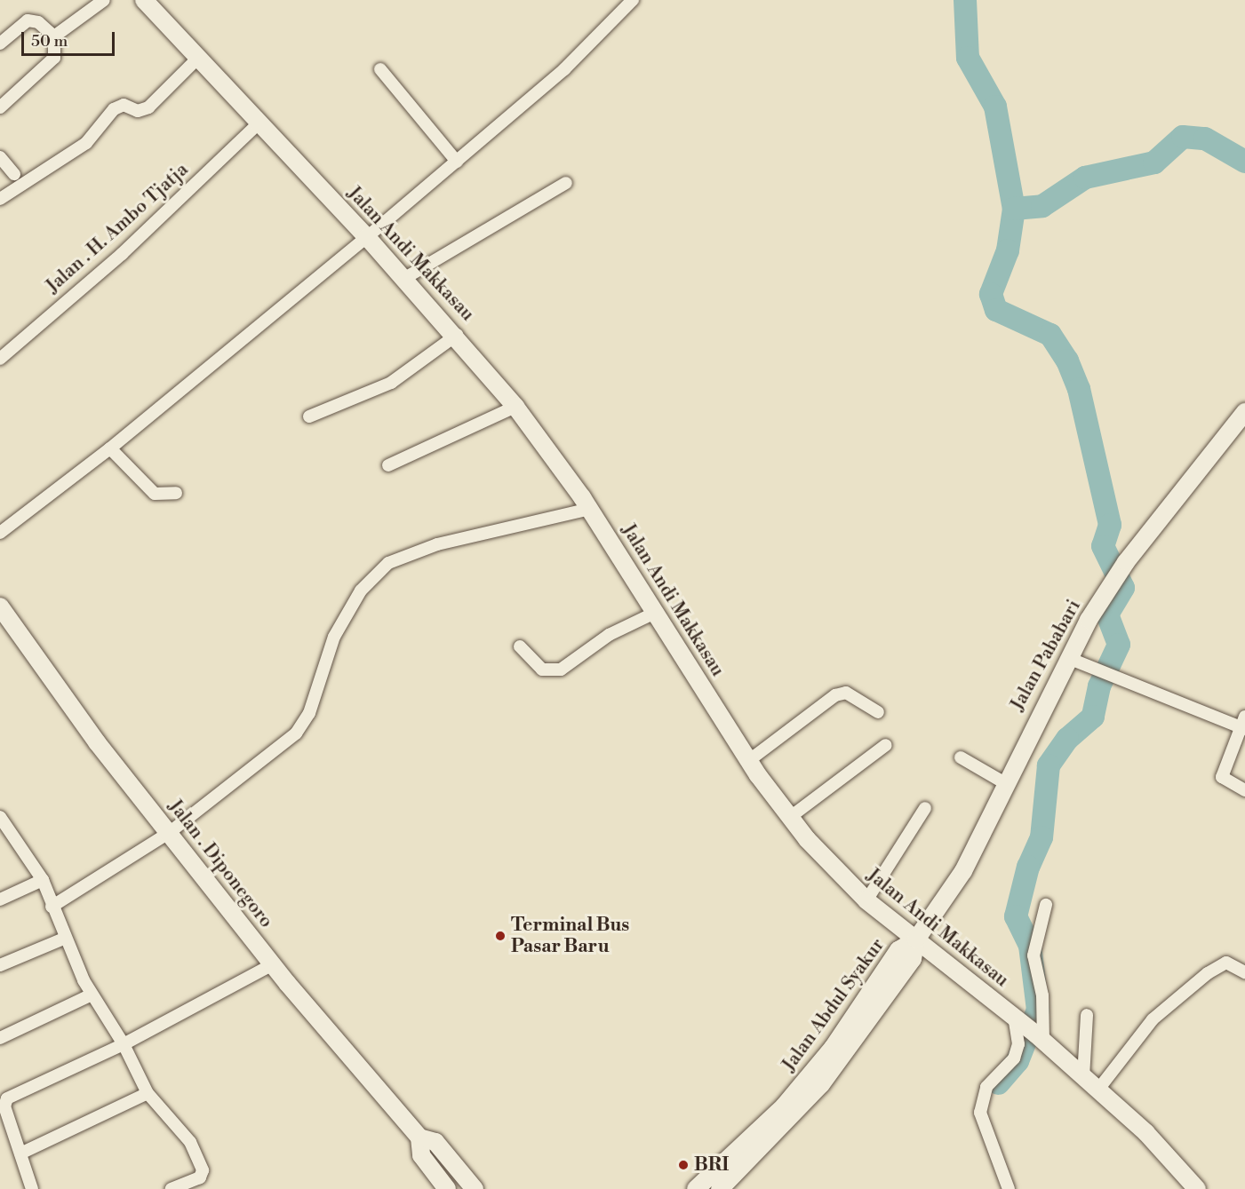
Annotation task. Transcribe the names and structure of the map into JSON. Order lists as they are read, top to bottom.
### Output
{
  "streets": {
    "street": [
      "Jalan . H. Ambo Tjatja",
      "Jalan Andi Makkasau",
      "Jalan Pababari",
      "Jalan . Diponegoro",
      "Jalan Abdul Syakur"
    ]
  },
  "crossings": [
    ["Jalan . H. Ambo Tjatja", "Jalan Andi Makkasau"],
    ["Jalan Andi Makkasau", "Jalan Pababari"],
    ["Jalan Andi Makkasau", "Jalan Abdul Syakur"],
    ["Jalan Pababari", "Jalan Abdul Syakur"]
  ],
  "places": ["Terminal Bus Pasar Baru", "BRI"],
  "scale_bar": "50 m"
}
